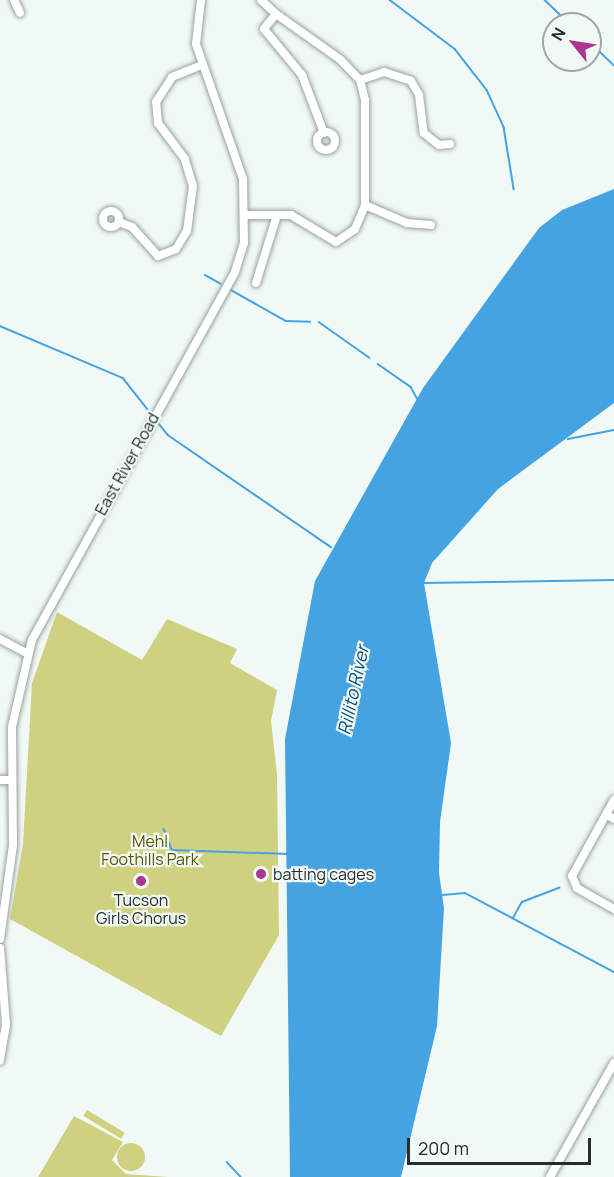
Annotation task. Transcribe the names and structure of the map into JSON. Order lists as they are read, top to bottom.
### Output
{
  "streets": {
    "street": ["East River Road"]
  },
  "water": ["Rillito River"],
  "parks": ["Mehl Foothills Park"],
  "places": ["batting cages", "Tucson Girls Chorus"],
  "scale_bar": "200 m",
  "north": "top left"
}
